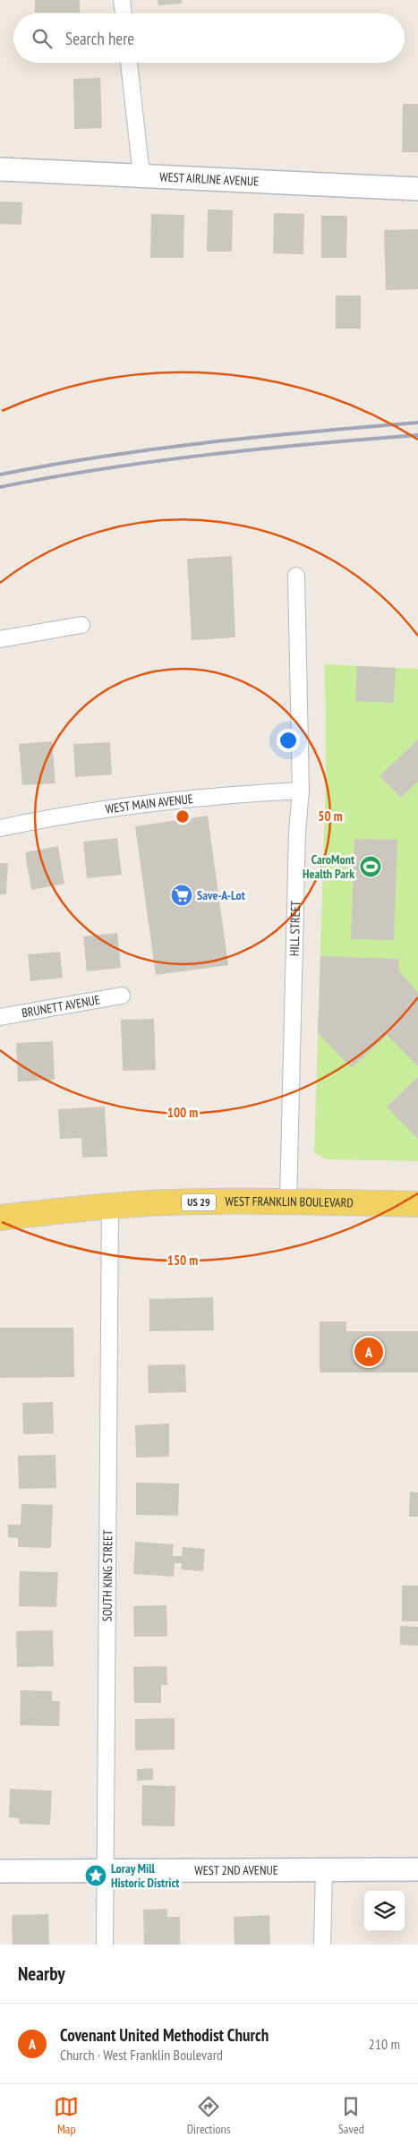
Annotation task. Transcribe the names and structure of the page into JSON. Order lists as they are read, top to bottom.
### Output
{
  "streets": {
    "main road": ["US 29", "WEST FRANKLIN BOULEVARD"],
    "street": [
      "WEST AIRLINE AVENUE",
      "WEST MAIN AVENUE",
      "HILL STREET",
      "BRUNETT AVENUE",
      "SOUTH KING STREET",
      "WEST 2ND AVENUE"
    ]
  },
  "crossings": [
    ["WEST MAIN AVENUE", "HILL STREET"],
    ["HILL STREET", "WEST FRANKLIN BOULEVARD"],
    ["WEST FRANKLIN BOULEVARD", "SOUTH KING STREET"],
    ["SOUTH KING STREET", "WEST 2ND AVENUE"]
  ],
  "places": {
    "sports": ["CaroMont Health Park"],
    "supermarket": ["Save-A-Lot"],
    "place": ["Loray Mill Historic District"]
  },
  "page": {
    "search": "Search here",
    "pins": "A",
    "heading": "Nearby",
    "list": [
      {
        "mark": "A",
        "name": "Covenant United Methodist Church",
        "note": "Church · West Franklin Boulevard",
        "value": "210 m"
      }
    ],
    "nav": ["Map", "Directions", "Saved"]
  },
  "rings": ["50 m", "100 m", "150 m"]
}
